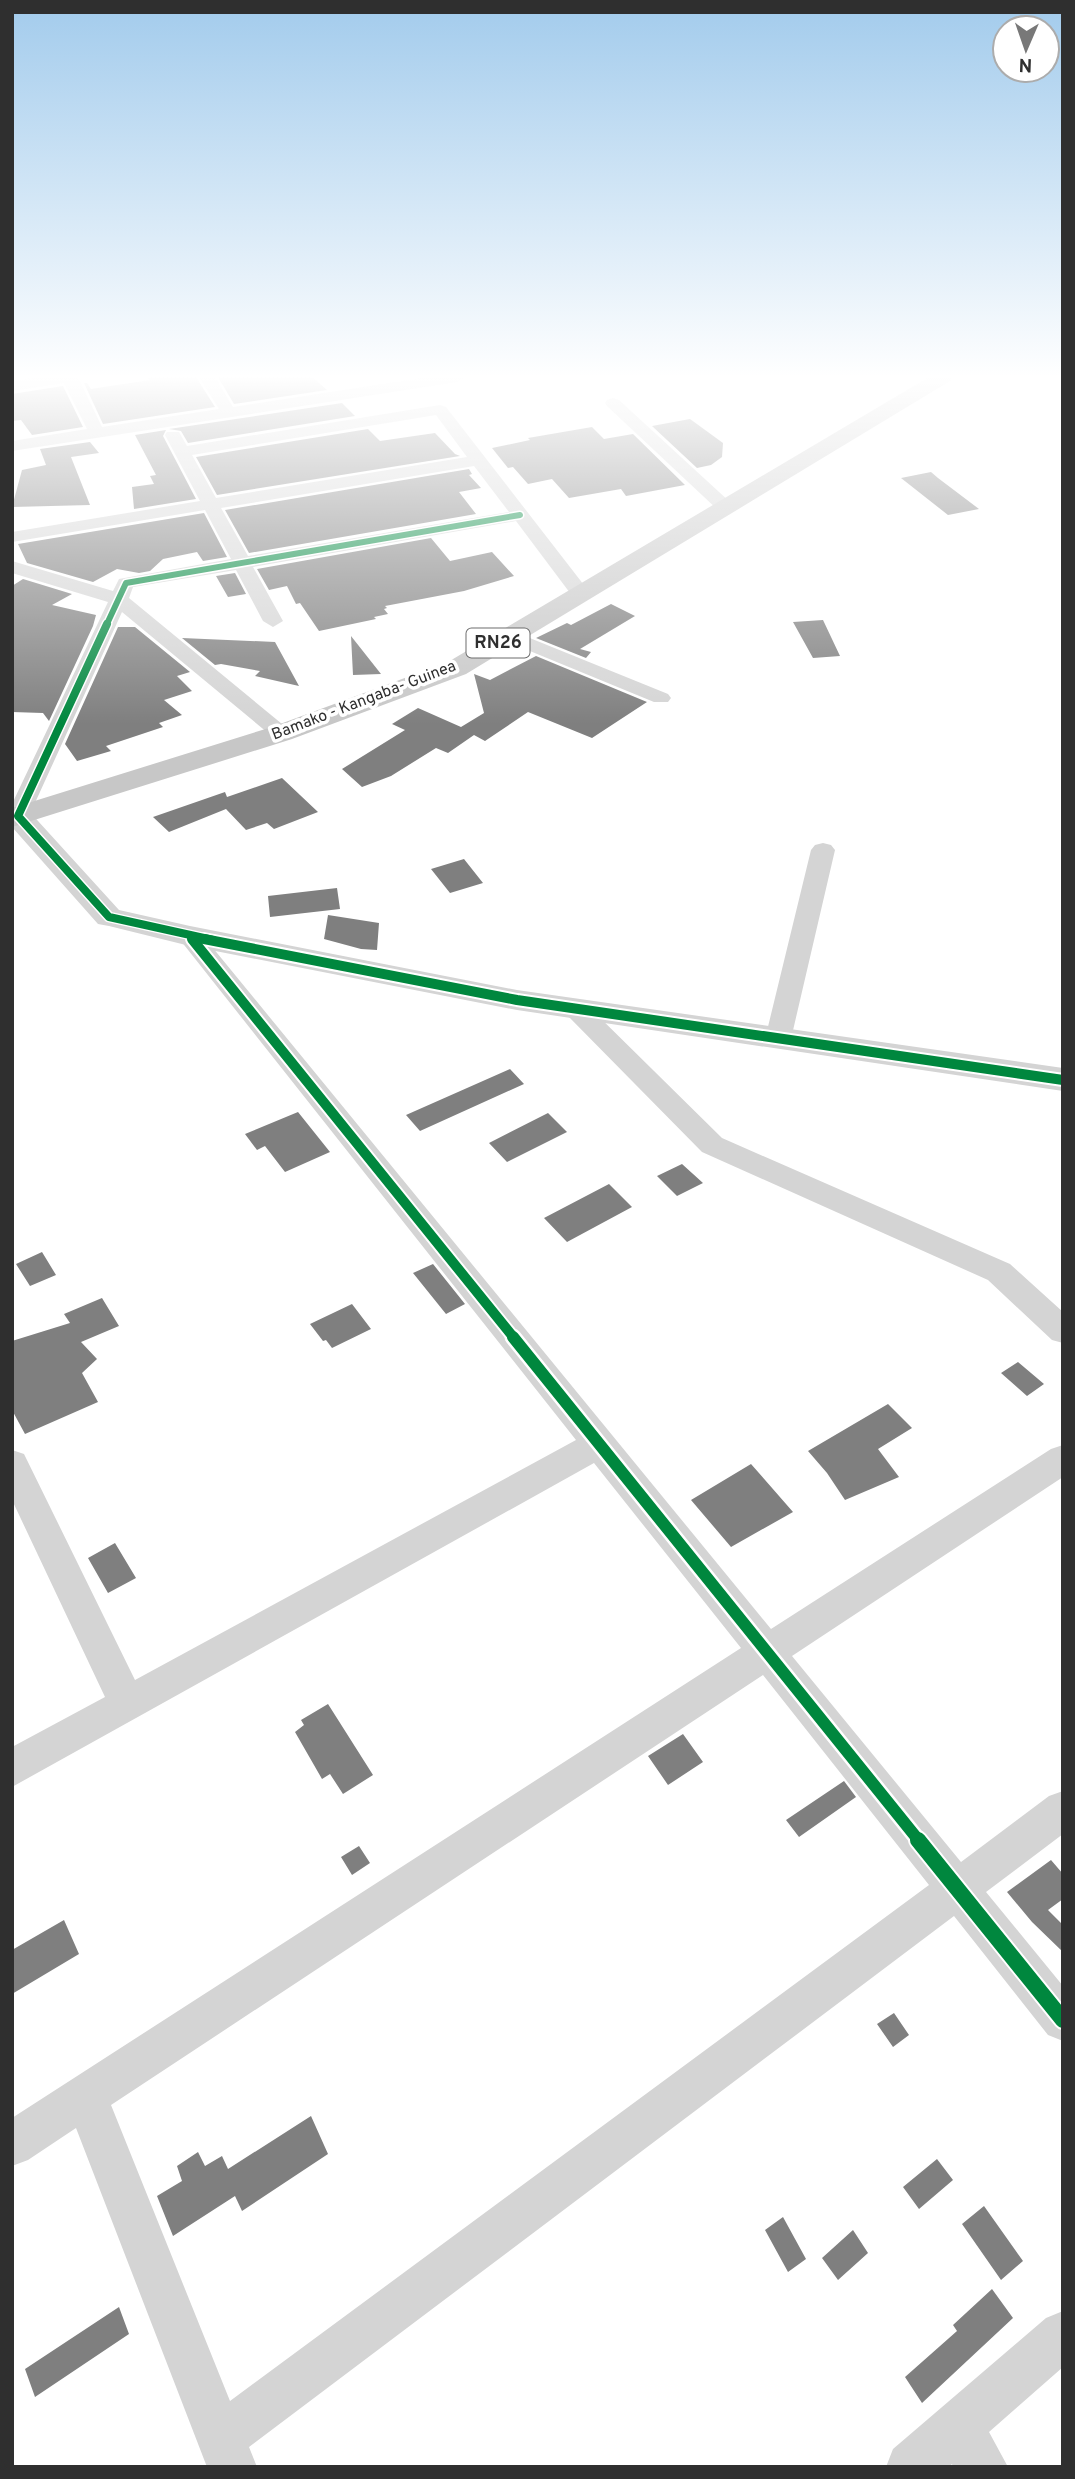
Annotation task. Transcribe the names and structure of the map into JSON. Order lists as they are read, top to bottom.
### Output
{
  "streets": {
    "main road": ["RN26", "Bamako - Kangaba- Guinea"]
  },
  "north": "bottom"
}
